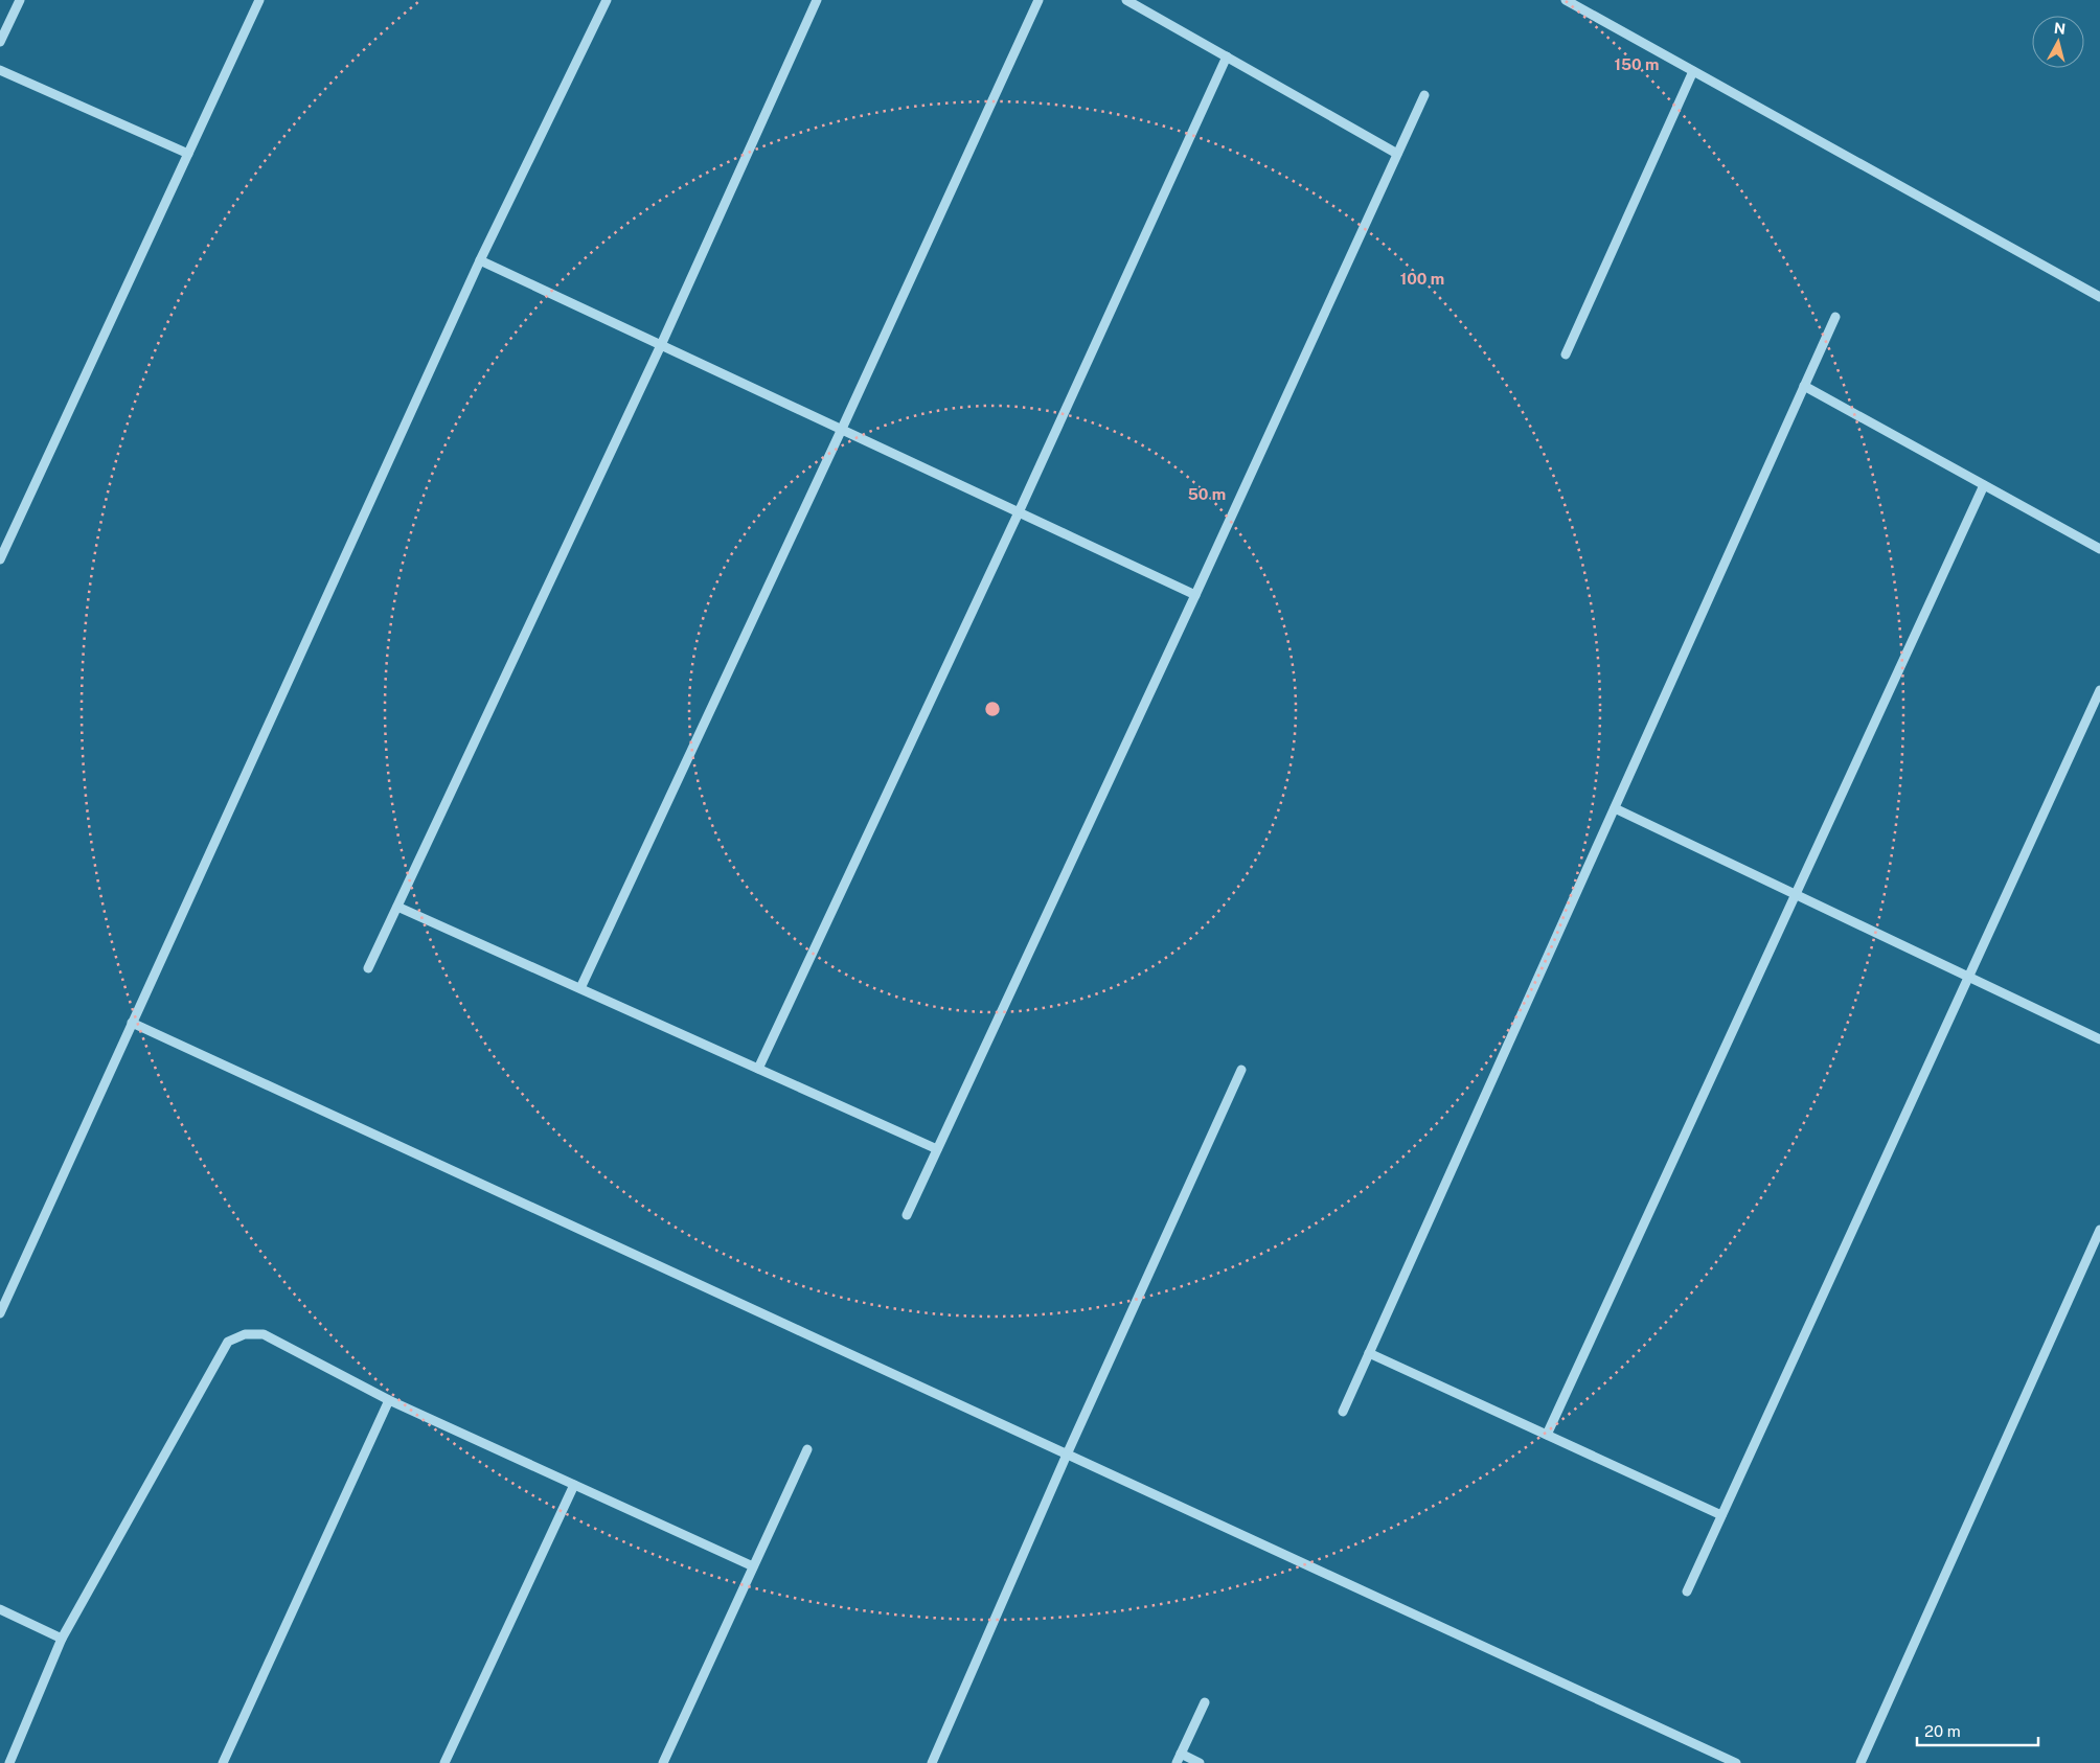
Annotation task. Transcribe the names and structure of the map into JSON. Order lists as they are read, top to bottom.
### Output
{
  "scale_bar": "20 m",
  "north": "top",
  "rings": ["150 m", "100 m", "50 m"]
}
